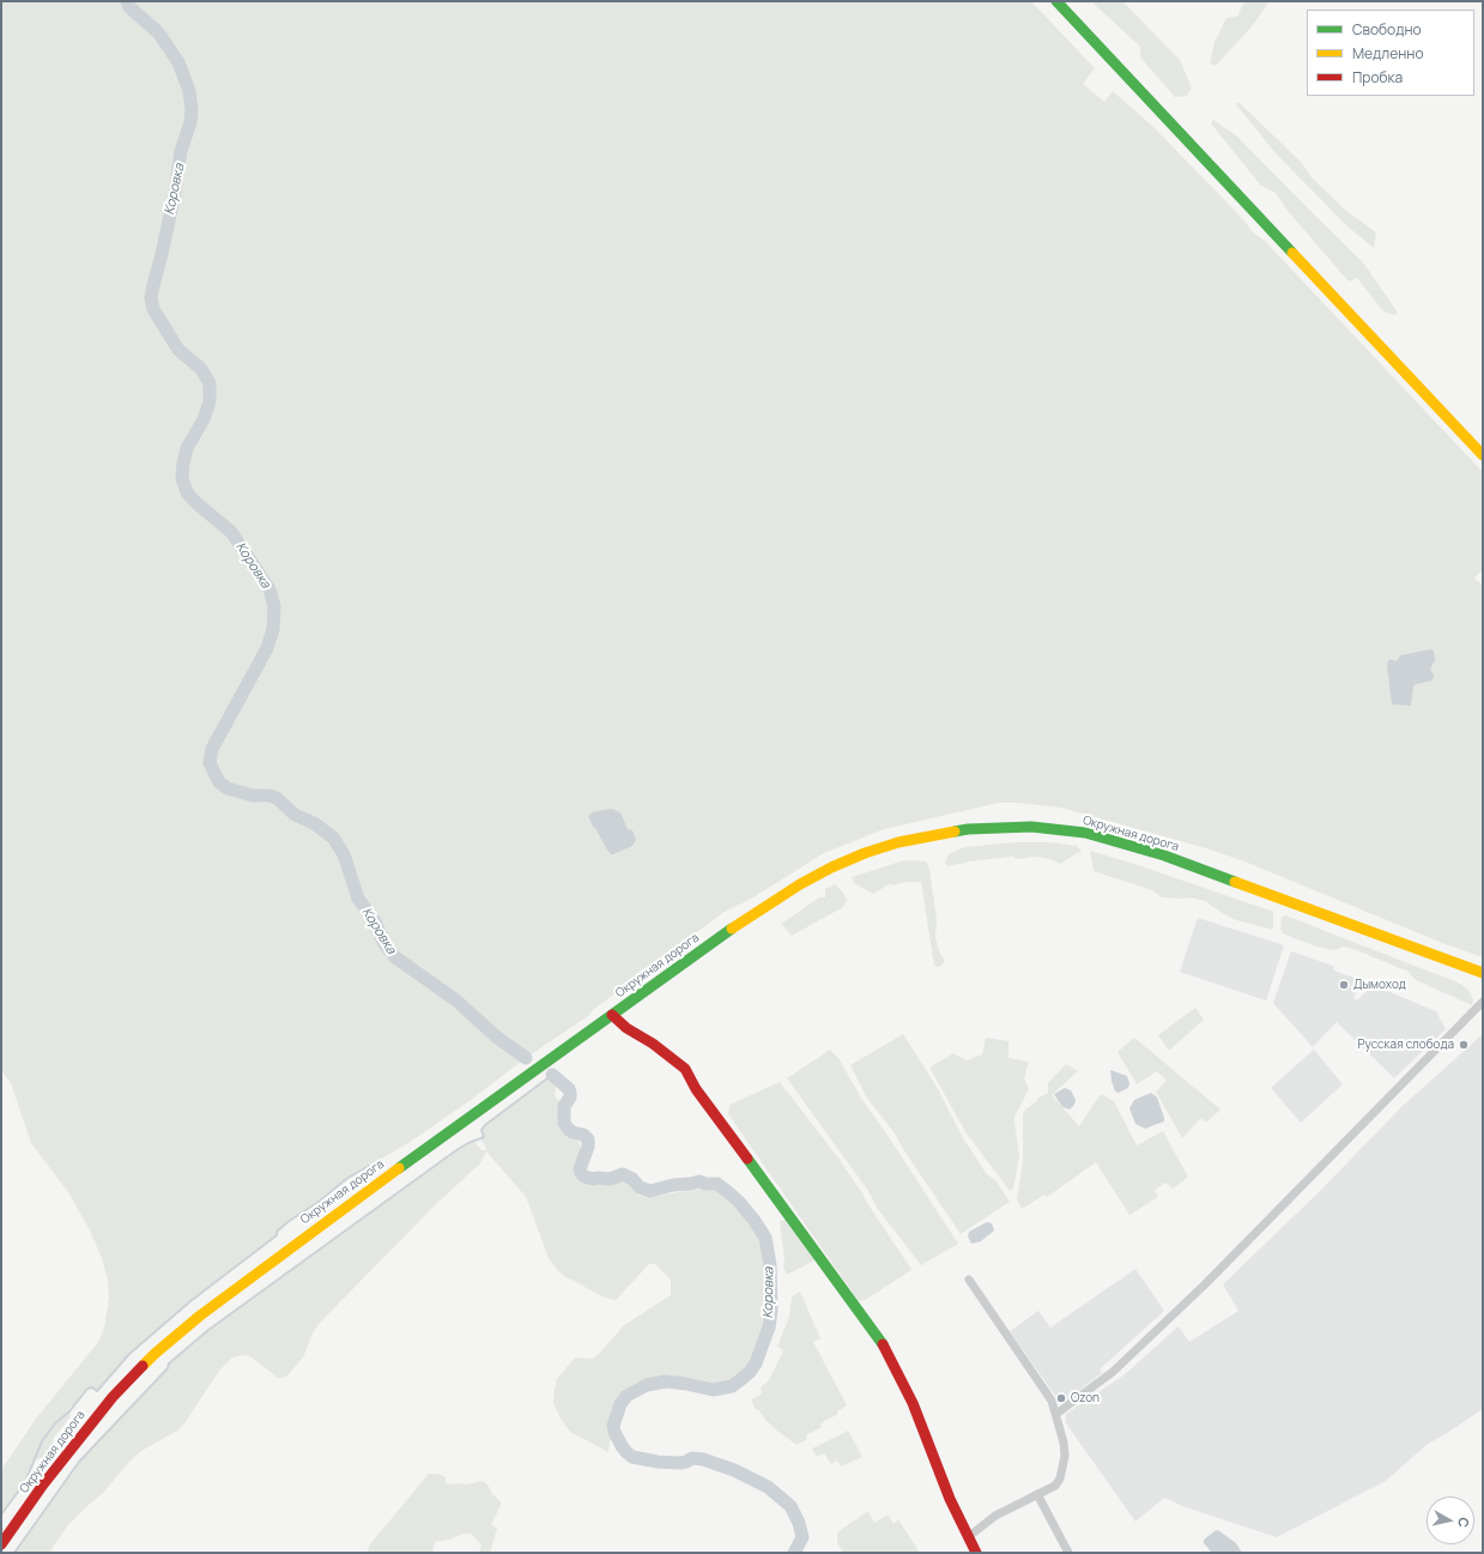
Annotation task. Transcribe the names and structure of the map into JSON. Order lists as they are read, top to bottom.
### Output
{
  "streets": {
    "main road": ["Окружная дорога"]
  },
  "water": ["Коровка"],
  "places": ["Дымоход", "Русская слобода", "Ozon"],
  "legend": ["Свободно", "Медленно", "Пробка"],
  "north": "right"
}
